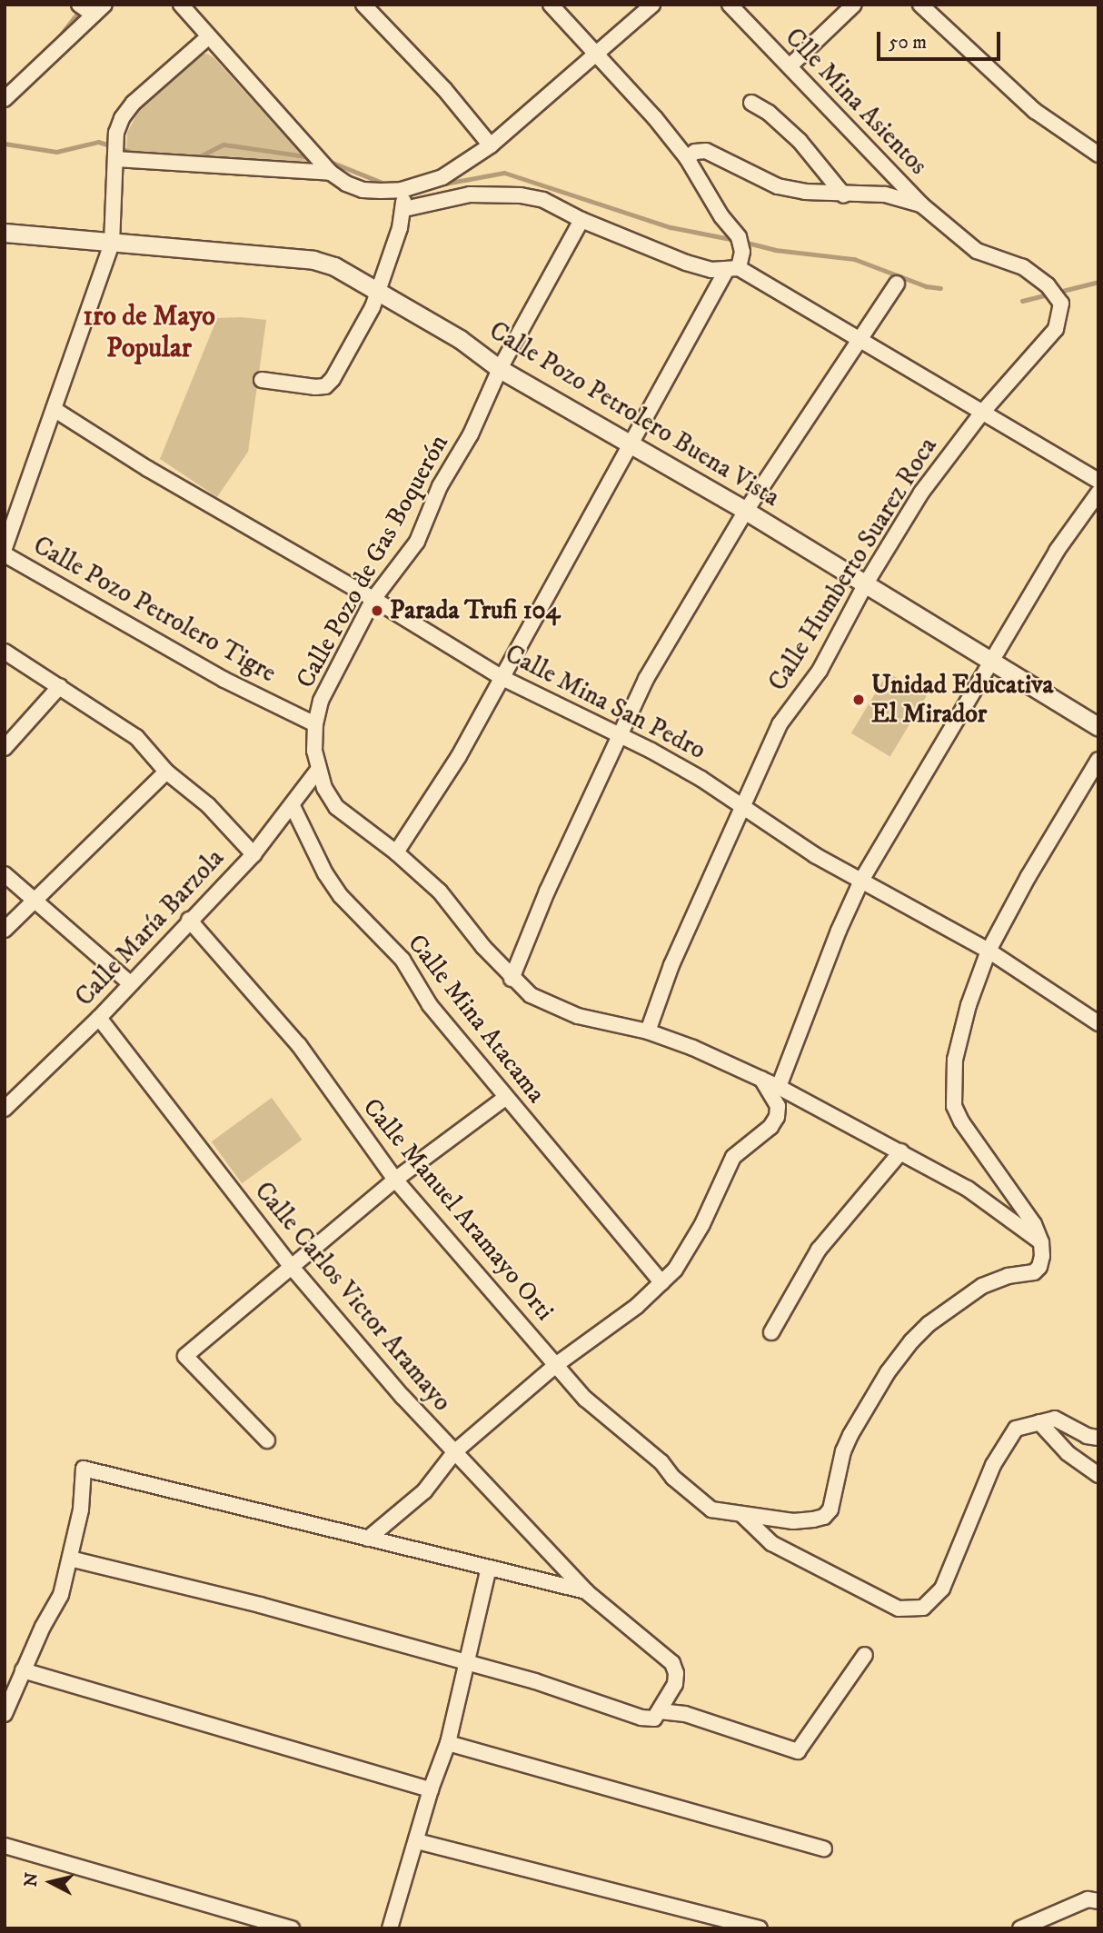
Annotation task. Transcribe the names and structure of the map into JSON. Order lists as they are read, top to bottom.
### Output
{
  "streets": {
    "street": [
      "Clle Mina Asientos",
      "Calle Pozo Petrolero Buena Vista",
      "Calle Pozo de Gas Boquerón",
      "Calle Humberto Suarez Roca",
      "Calle Pozo Petrolero Tigre",
      "Calle Mina San Pedro",
      "Calle María Barzola",
      "Calle Mina Atacama",
      "Calle Manuel Aramayo Orti",
      "Calle Carlos Victor Aramayo"
    ]
  },
  "crossings": [
    ["Clle Mina Asientos", "Calle Humberto Suarez Roca"],
    ["Calle Pozo Petrolero Buena Vista", "Calle Pozo de Gas Boquerón"],
    ["Calle Pozo Petrolero Buena Vista", "Calle Humberto Suarez Roca"],
    ["Calle Pozo de Gas Boquerón", "Calle Pozo Petrolero Tigre"],
    ["Calle Pozo de Gas Boquerón", "Calle Mina San Pedro"],
    ["Calle Pozo de Gas Boquerón", "Calle María Barzola"],
    ["Calle Humberto Suarez Roca", "Calle Mina San Pedro"],
    ["Calle María Barzola", "Calle Mina Atacama"],
    ["Calle María Barzola", "Calle Manuel Aramayo Orti"],
    ["Calle María Barzola", "Calle Carlos Victor Aramayo"]
  ],
  "districts": ["1ro de Mayo Popular"],
  "places": ["Parada Trufi 104", "Unidad Educativa El Mirador"],
  "scale_bar": "50 m",
  "north": "left"
}
